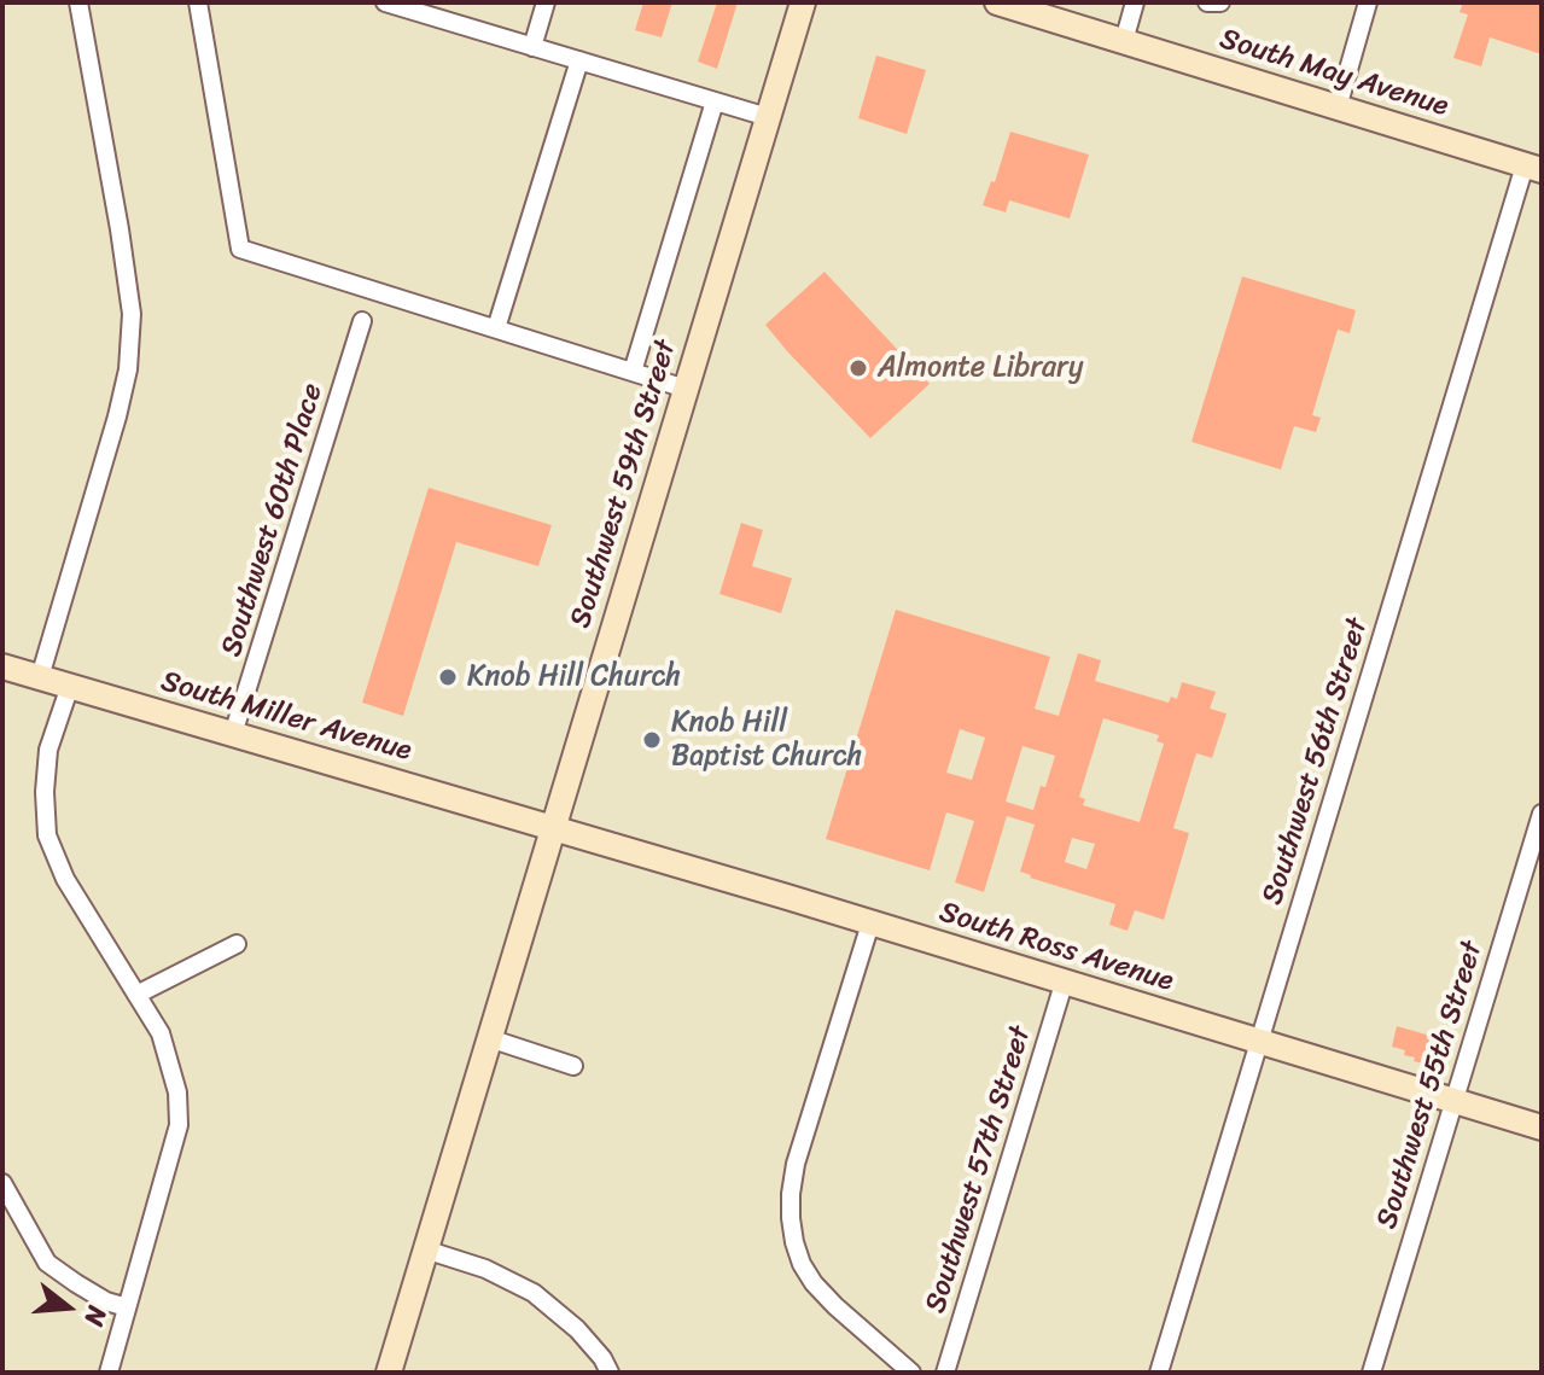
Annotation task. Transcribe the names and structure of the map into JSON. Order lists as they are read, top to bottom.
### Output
{
  "streets": {
    "main road": [
      "South May Avenue",
      "Southwest 59th Street",
      "South Miller Avenue",
      "South Ross Avenue"
    ],
    "street": [
      "Southwest 60th Place",
      "Southwest 56th Street",
      "Southwest 55th Street",
      "Southwest 57th Street"
    ]
  },
  "crossings": [
    ["South May Avenue", "Southwest 56th Street"],
    ["Southwest 59th Street", "South Miller Avenue"],
    ["Southwest 59th Street", "South Ross Avenue"],
    ["Southwest 60th Place", "South Miller Avenue"],
    ["South Miller Avenue", "South Ross Avenue"],
    ["Southwest 56th Street", "South Ross Avenue"],
    ["South Ross Avenue", "Southwest 55th Street"],
    ["South Ross Avenue", "Southwest 57th Street"]
  ],
  "places": ["Almonte Library", "Knob Hill Church", "Knob Hill Baptist Church"],
  "north": "right"
}
